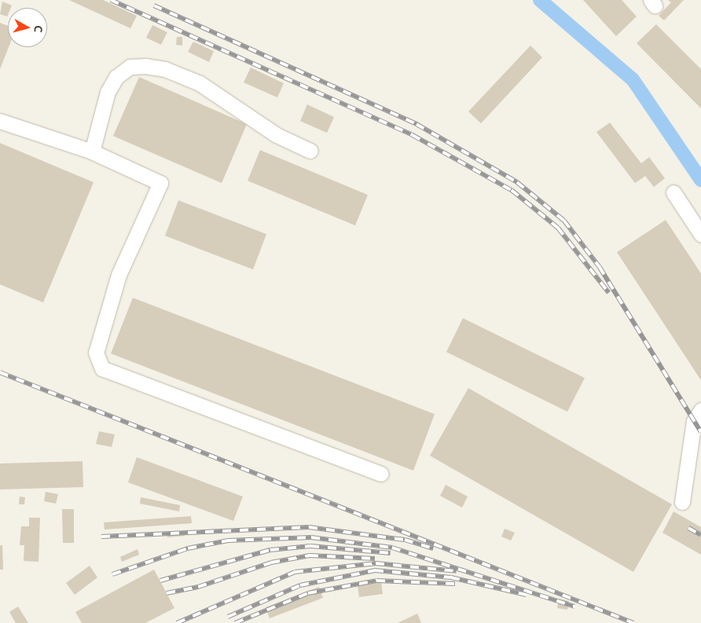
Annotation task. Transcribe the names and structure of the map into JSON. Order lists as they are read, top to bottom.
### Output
{
  "north": "right"
}
